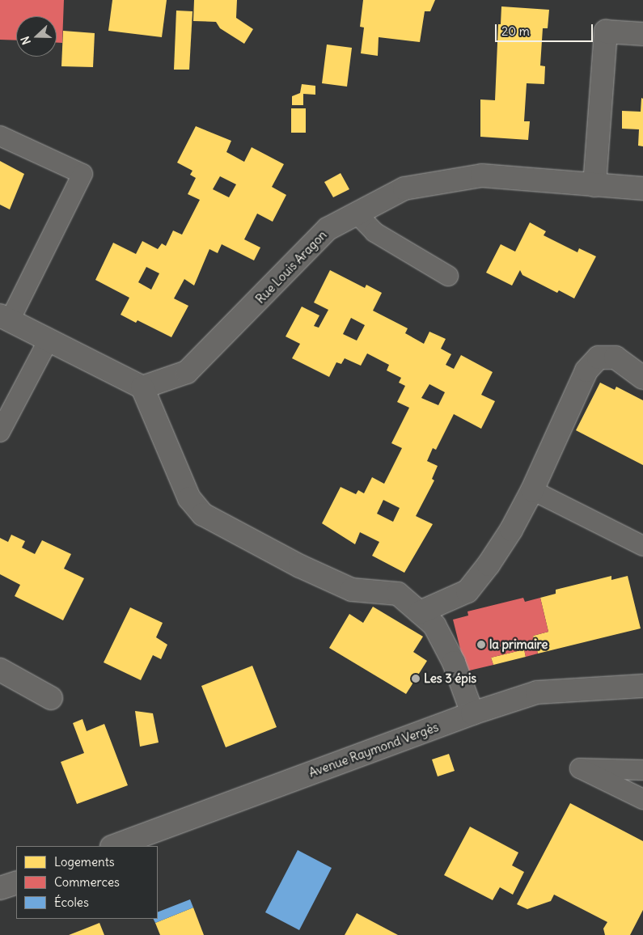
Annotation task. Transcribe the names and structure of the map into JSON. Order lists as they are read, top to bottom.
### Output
{
  "streets": {
    "street": ["Rue Louis Aragon", "Avenue Raymond Vergès"]
  },
  "places": ["la primaire", "Les 3 épis"],
  "legend": ["Logements", "Commerces", "Écoles"],
  "scale_bar": "20 m",
  "north": "left"
}
